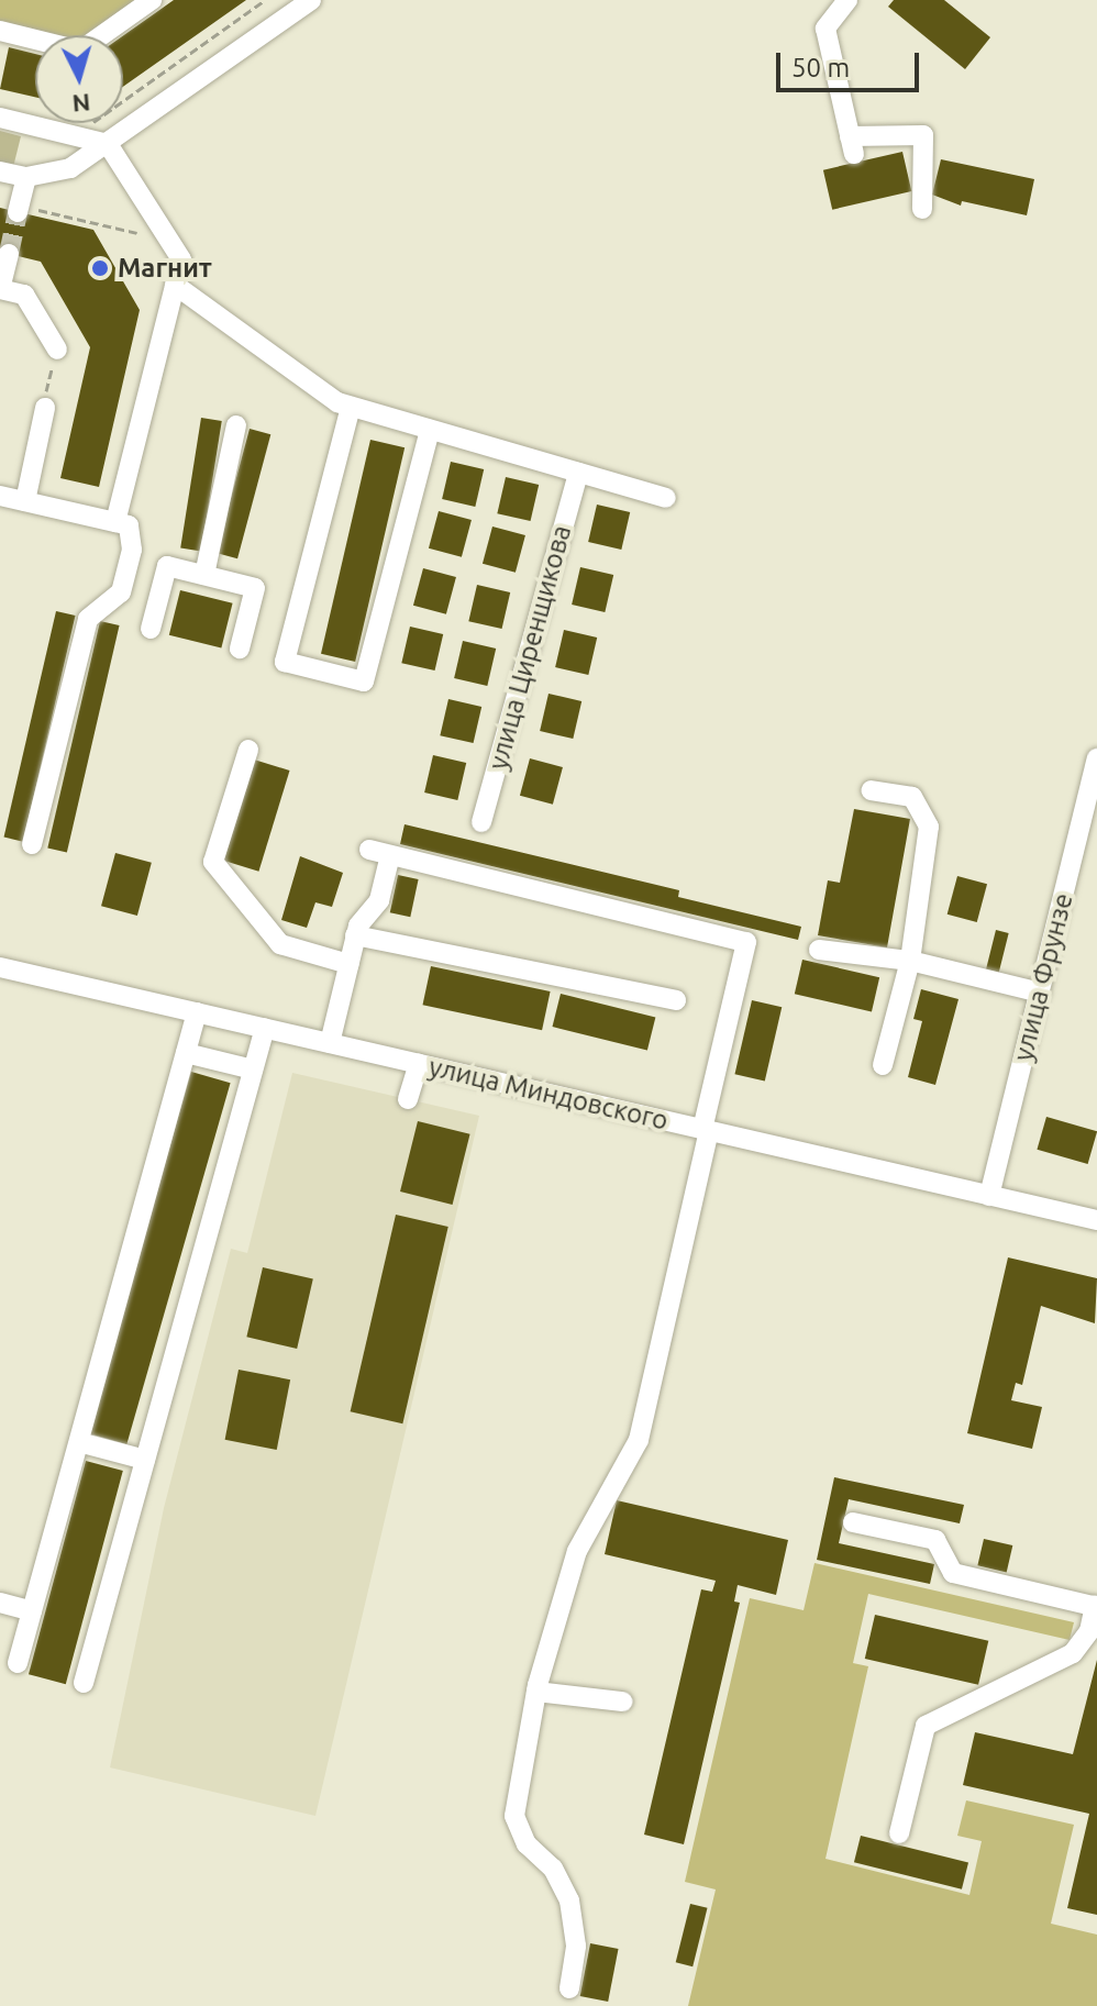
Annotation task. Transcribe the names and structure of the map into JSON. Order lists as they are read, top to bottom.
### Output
{
  "streets": {
    "street": ["улица Циренщикова", "улица Фрунзе", "улица Миндовского"]
  },
  "crossings": [
    ["улица Фрунзе", "улица Миндовского"]
  ],
  "places": ["Магнит"],
  "scale_bar": "50 m",
  "north": "bottom"
}
